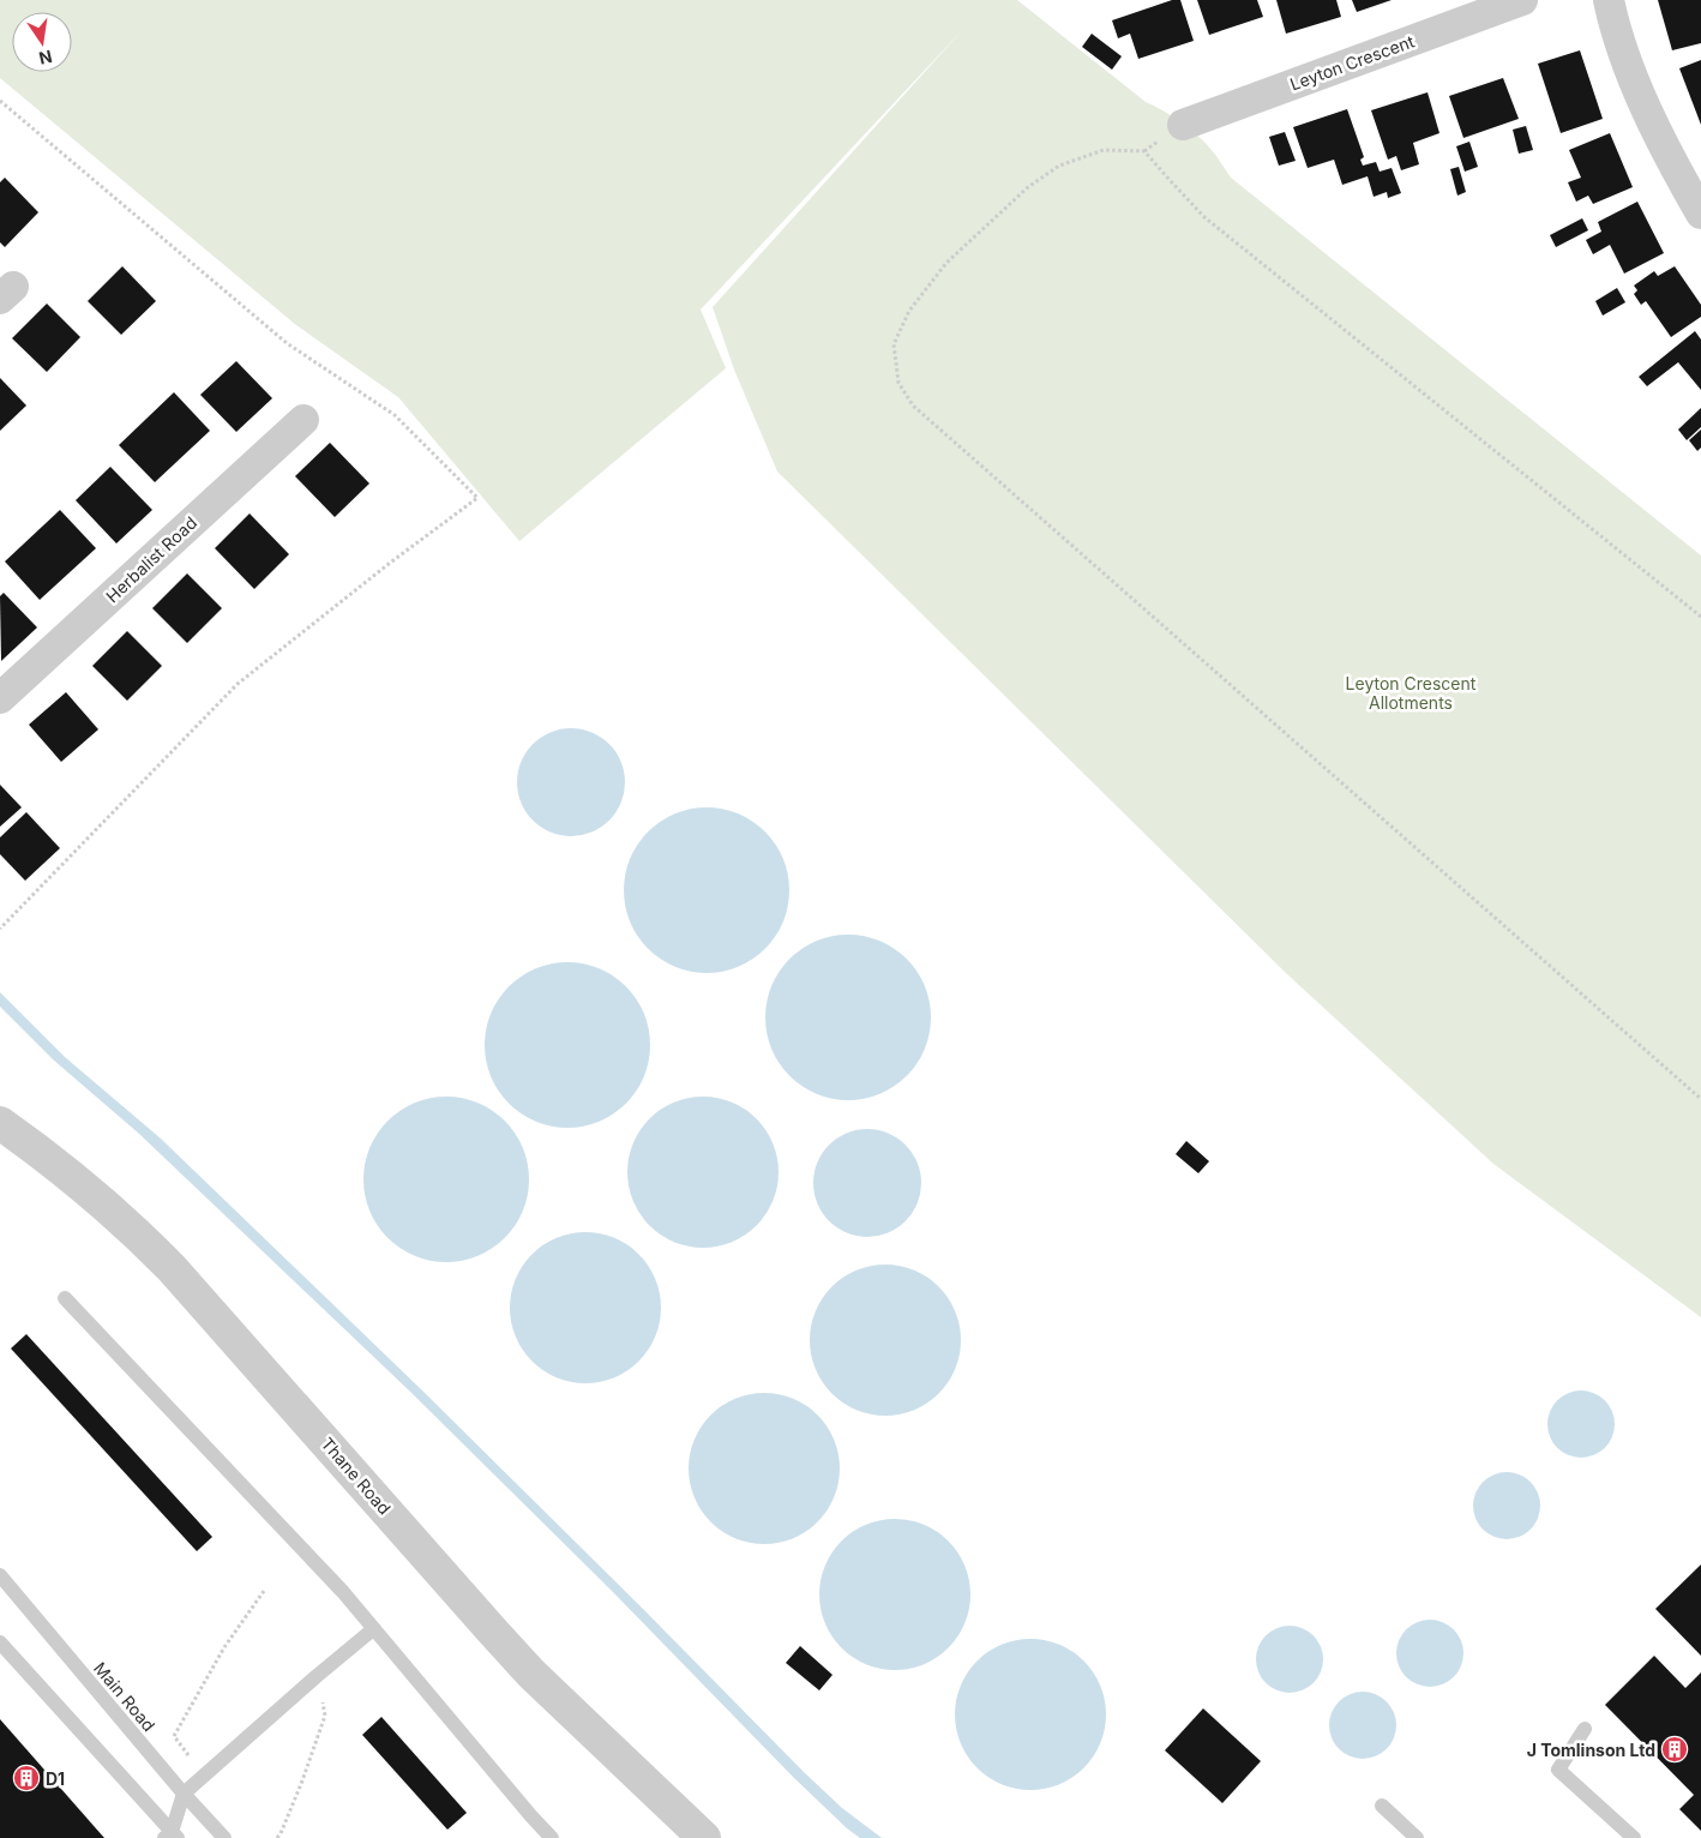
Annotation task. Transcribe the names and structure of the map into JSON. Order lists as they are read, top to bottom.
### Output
{
  "streets": {
    "street": ["Leyton Crescent", "Herbalist Road", "Thane Road"],
    "lane": ["Main Road"]
  },
  "parks": ["Leyton Crescent Allotments"],
  "places": {
    "building": ["J Tomlinson Ltd", "D1"]
  },
  "north": "bottom"
}
